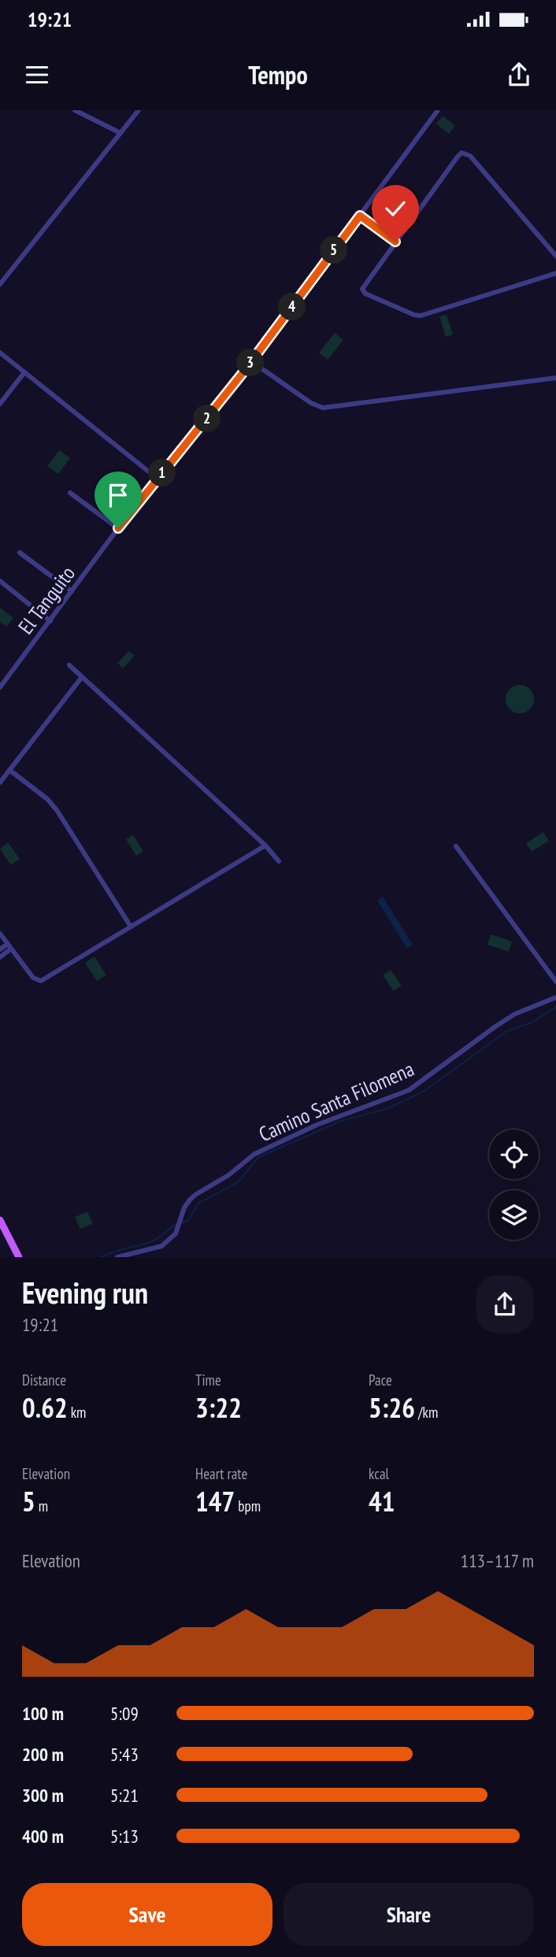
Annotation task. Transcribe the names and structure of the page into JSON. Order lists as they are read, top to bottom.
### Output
{
  "streets": {
    "street": ["El Tanguito", "Camino Santa Filomena"]
  },
  "page": {
    "status": "19:21",
    "header": "Tempo",
    "pins": [
      "5",
      "4",
      "3",
      "2",
      "1"
    ],
    "heading": ["Evening run", "19:21"],
    "stats": [
      ["Distance", "0.62 km"],
      ["Time", "3:22"],
      ["Pace", "5:26 /km"],
      ["Elevation", "5 m"],
      ["Heart rate", "147 bpm"],
      ["kcal", "41"]
    ],
    "chart": ["Elevation", "113–117 m"],
    "list": [
      {
        "name": "100 m",
        "note": "5:09"
      },
      {
        "name": "200 m",
        "note": "5:43"
      },
      {
        "name": "300 m",
        "note": "5:21"
      },
      {
        "name": "400 m",
        "note": "5:13"
      }
    ],
    "buttons": ["Save", "Share"]
  }
}
